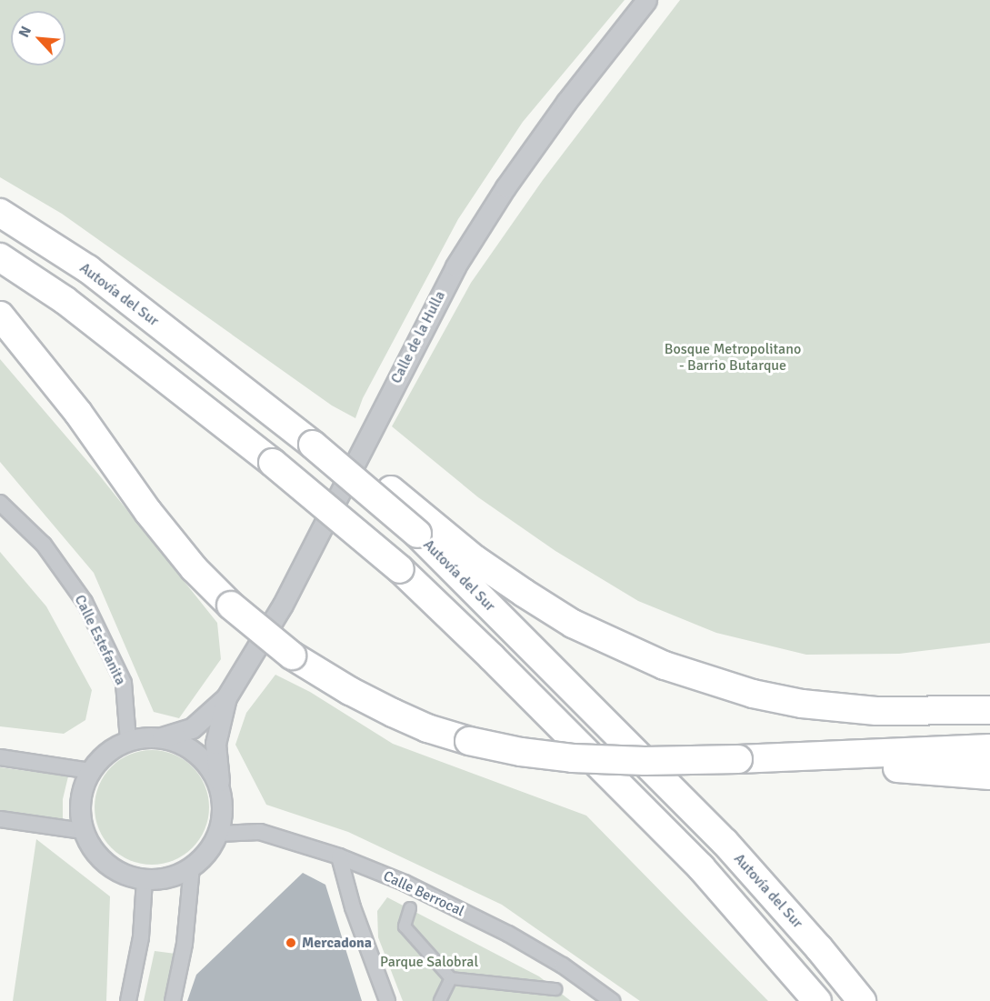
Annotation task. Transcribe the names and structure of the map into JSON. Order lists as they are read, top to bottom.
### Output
{
  "streets": {
    "highway": ["Autovía del Sur"],
    "street": ["Calle de la Hulla", "Calle Estefanita", "Calle Berrocal"]
  },
  "crossings": [
    ["Calle Estefanita", "Calle Berrocal"]
  ],
  "parks": ["Bosque Metropolitano - Barrio Butarque", "Parque Salobral"],
  "places": ["Mercadona"],
  "north": "top left"
}
